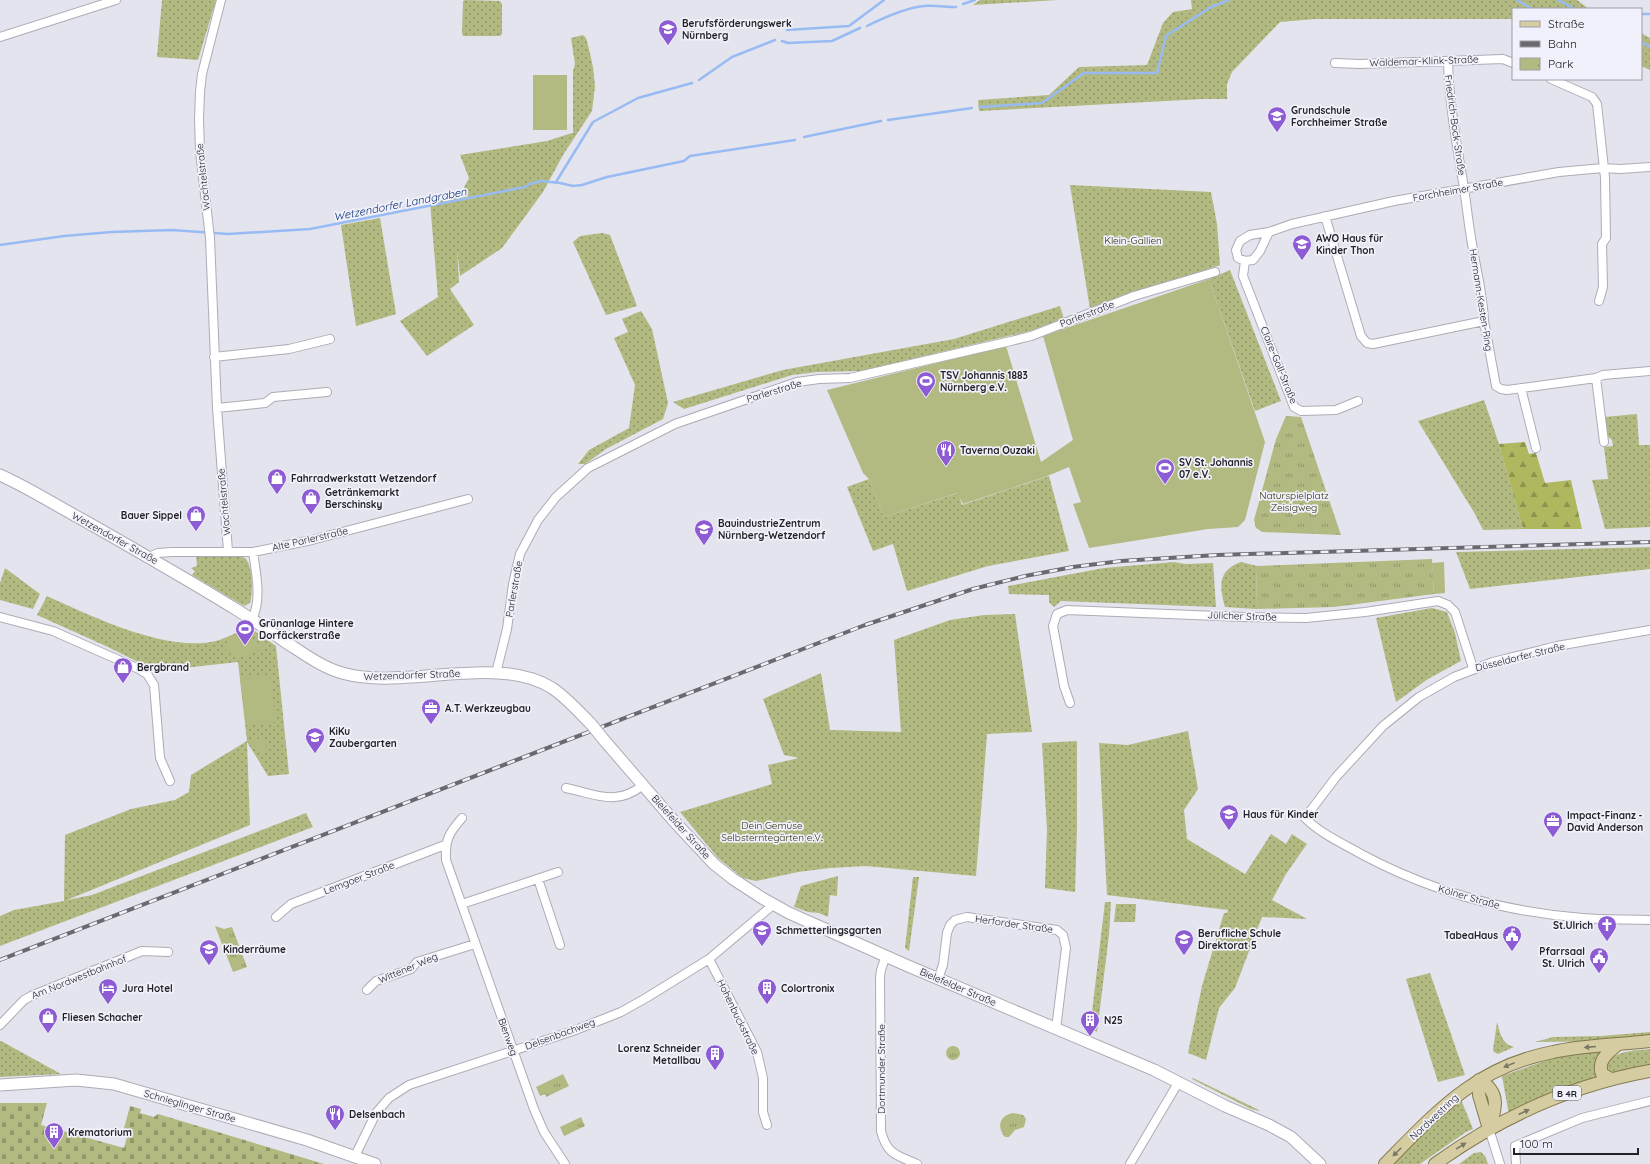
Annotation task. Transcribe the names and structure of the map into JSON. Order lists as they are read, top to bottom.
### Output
{
  "streets": {
    "main road": ["B 4R", "Nordwestring"],
    "street": [
      "Waldemar-Klink-Straße",
      "Friedrich-Bock-Straße",
      "Wachtelstraße",
      "Forchheimer Straße",
      "Hermann-Kesten-Ring",
      "Parlerstraße",
      "Claire-Goll-Straße",
      "Wetzendorfer Straße",
      "Alte Parlerstraße",
      "Jülicher Straße",
      "Düsseldorfer Straße",
      "Bielefelder Straße",
      "Lemgoer Straße",
      "Kölner Straße",
      "Herforder Straße",
      "Wittener Weg",
      "Am Nordwestbahnhof",
      "Hohenbuckstraße",
      "Delsenbachweg",
      "Bienweg",
      "Dortmunder Straße",
      "Schnieglinger Straße"
    ]
  },
  "crossings": [
    ["Waldemar-Klink-Straße", "Friedrich-Bock-Straße"],
    ["Friedrich-Bock-Straße", "Forchheimer Straße"],
    ["Friedrich-Bock-Straße", "Hermann-Kesten-Ring"],
    ["Wachtelstraße", "Alte Parlerstraße"],
    ["Forchheimer Straße", "Hermann-Kesten-Ring"],
    ["Forchheimer Straße", "Claire-Goll-Straße"],
    ["Parlerstraße", "Wetzendorfer Straße"],
    ["Wetzendorfer Straße", "Alte Parlerstraße"],
    ["Wetzendorfer Straße", "Bielefelder Straße"],
    ["Jülicher Straße", "Düsseldorfer Straße"],
    ["Düsseldorfer Straße", "Kölner Straße"],
    ["Bielefelder Straße", "Herforder Straße"],
    ["Bielefelder Straße", "Delsenbachweg"],
    ["Bielefelder Straße", "Dortmunder Straße"],
    ["Lemgoer Straße", "Bienweg"],
    ["Wittener Weg", "Bienweg"],
    ["Hohenbuckstraße", "Delsenbachweg"],
    ["Delsenbachweg", "Bienweg"],
    ["Delsenbachweg", "Schnieglinger Straße"]
  ],
  "water": ["Wetzendorfer Landgraben"],
  "parks": ["Klein-Gallien", "Naturspielplatz Zeisigweg", "Dein Gemüse Selbsterntegärten e.V."],
  "places": {
    "school or university": [
      "Berufsförderungswerk Nürnberg",
      "Grundschule Forchheimer Straße",
      "AWO Haus für Kinder Thon",
      "BauindustrieZentrum Nürnberg-Wetzendorf",
      "KiKu Zaubergarten",
      "Haus für Kinder",
      "Schmetterlingsgarten",
      "Berufliche Schule Direktorat 5",
      "Kinderräume"
    ],
    "sports": ["TSV Johannis 1883 Nürnberg e.V.", "SV St. Johannis 07 e.V.", "Grünanlage Hintere Dorfäckerstraße"],
    "restaurant": ["Taverna Ouzaki", "Delsenbach"],
    "shop": [
      "Fahrradwerkstatt Wetzendorf",
      "Getränkemarkt Berschinsky",
      "Bauer Sippel",
      "Bergbrand",
      "Fliesen Schacher"
    ],
    "office": ["A.T. Werkzeugbau", "Impact-Finanz - David Anderson"],
    "church": ["St.Ulrich"],
    "public building": ["TabeaHaus", "Pfarrsaal St. Ulrich"],
    "hotel": ["Jura Hotel"],
    "building": [
      "Colortronix",
      "N25",
      "Lorenz Schneider Metallbau",
      "Krematorium"
    ]
  },
  "legend": ["Straße", "Bahn", "Park"],
  "scale_bar": "100 m"
}
